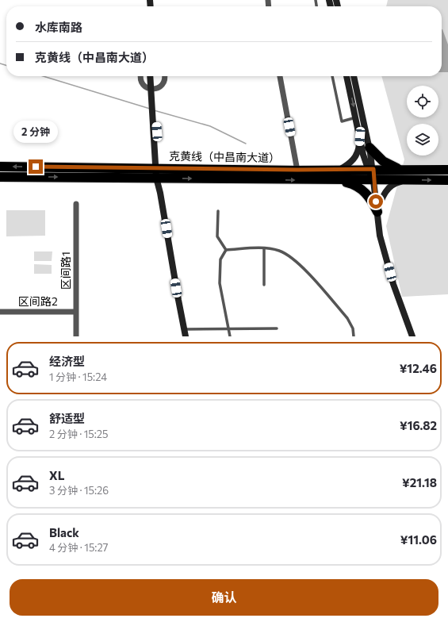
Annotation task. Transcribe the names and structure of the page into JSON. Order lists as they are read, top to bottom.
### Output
{
  "streets": {
    "highway": ["克黄线（中昌南大道）"],
    "street": ["区间路1", "区间路2"]
  },
  "crossings": [
    ["区间路1", "区间路2"]
  ],
  "page": {
    "banner": ["水库南路", "克黄线（中昌南大道）"],
    "bubble": "2 分钟",
    "list": [
      {
        "name": "经济型",
        "note": "1 分钟 · 15:24",
        "value": "¥12.46"
      },
      {
        "name": "舒适型",
        "note": "2 分钟 · 15:25",
        "value": "¥16.82"
      },
      {
        "name": "XL",
        "note": "3 分钟 · 15:26",
        "value": "¥21.18"
      },
      {
        "name": "Black",
        "note": "4 分钟 · 15:27",
        "value": "¥11.06"
      }
    ],
    "buttons": "确认"
  }
}
